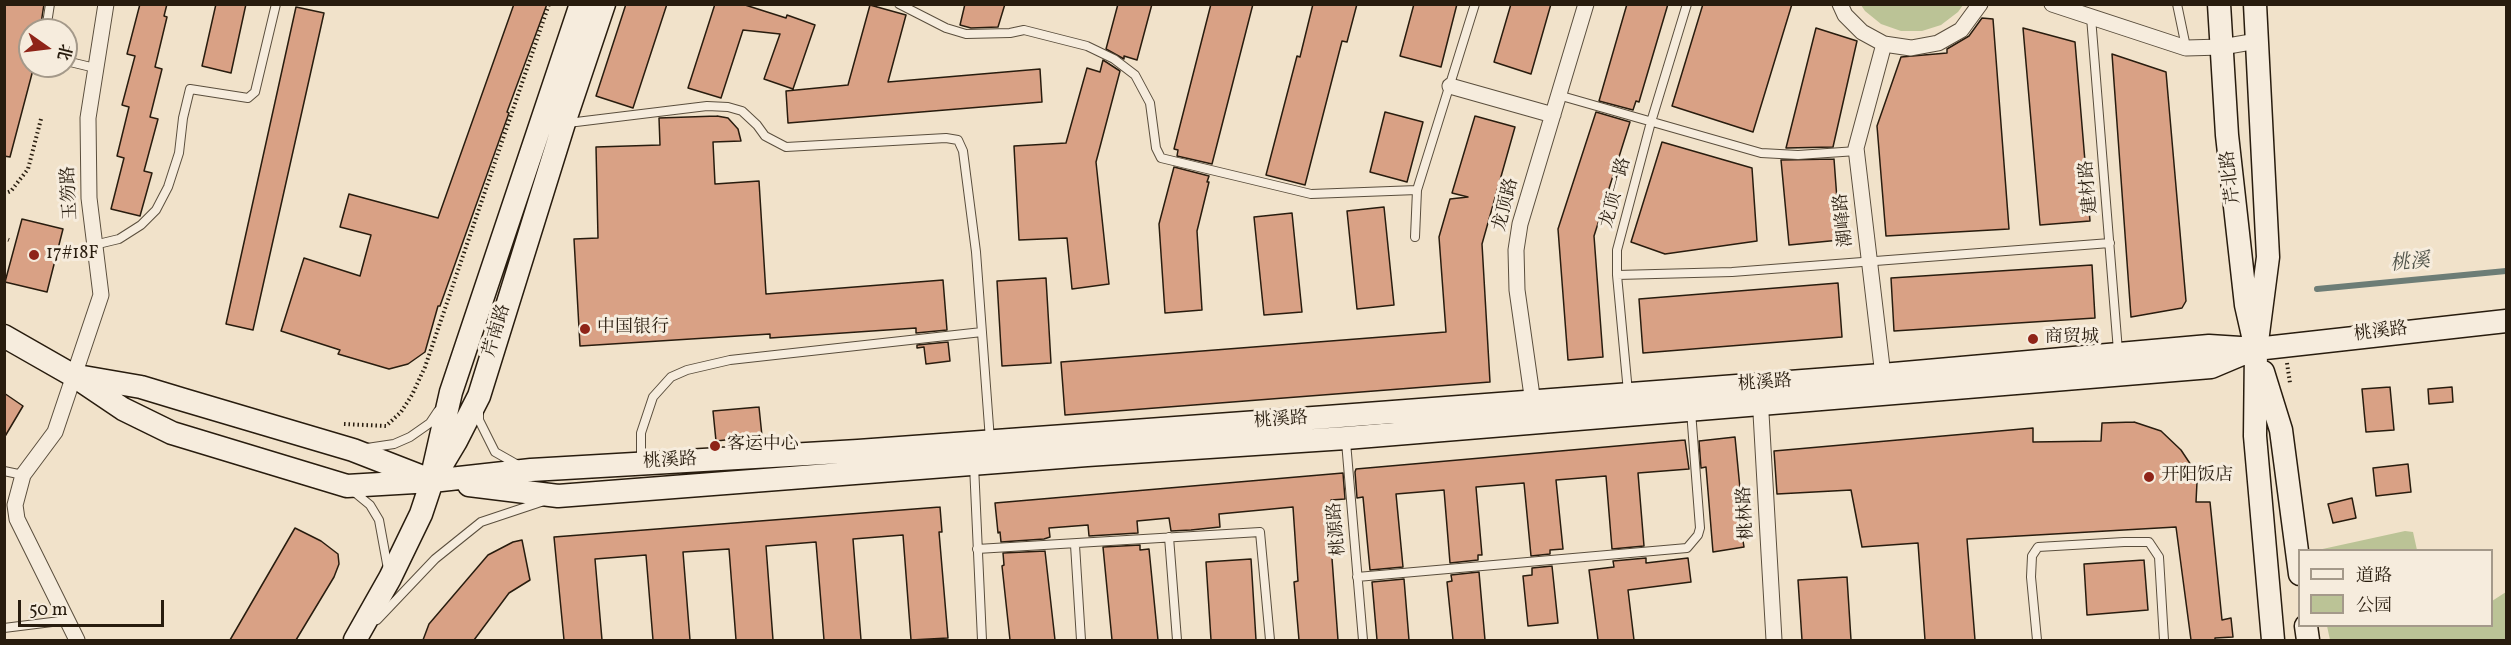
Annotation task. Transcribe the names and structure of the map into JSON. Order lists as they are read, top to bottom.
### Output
{
  "streets": {
    "street": [
      "芹北路",
      "玉笏路",
      "龙顶路",
      "潮峰路",
      "芹南路",
      "桃溪路",
      "桃林路"
    ],
    "lane": ["建材路", "龙顶一路", "桃源路"]
  },
  "crossings": [
    ["芹北路", "桃溪路"],
    ["建材路", "桃溪路"],
    ["龙顶一路", "桃溪路"],
    ["龙顶路", "桃溪路"],
    ["潮峰路", "桃溪路"],
    ["芹南路", "桃溪路"],
    ["桃溪路", "桃林路"],
    ["桃溪路", "桃源路"]
  ],
  "water": ["桃溪"],
  "places": [
    "17#18F",
    "中国银行",
    "商贸城",
    "客运中心",
    "开阳饭店"
  ],
  "legend": ["道路", "公园"],
  "scale_bar": "50 m",
  "north": "right"
}
